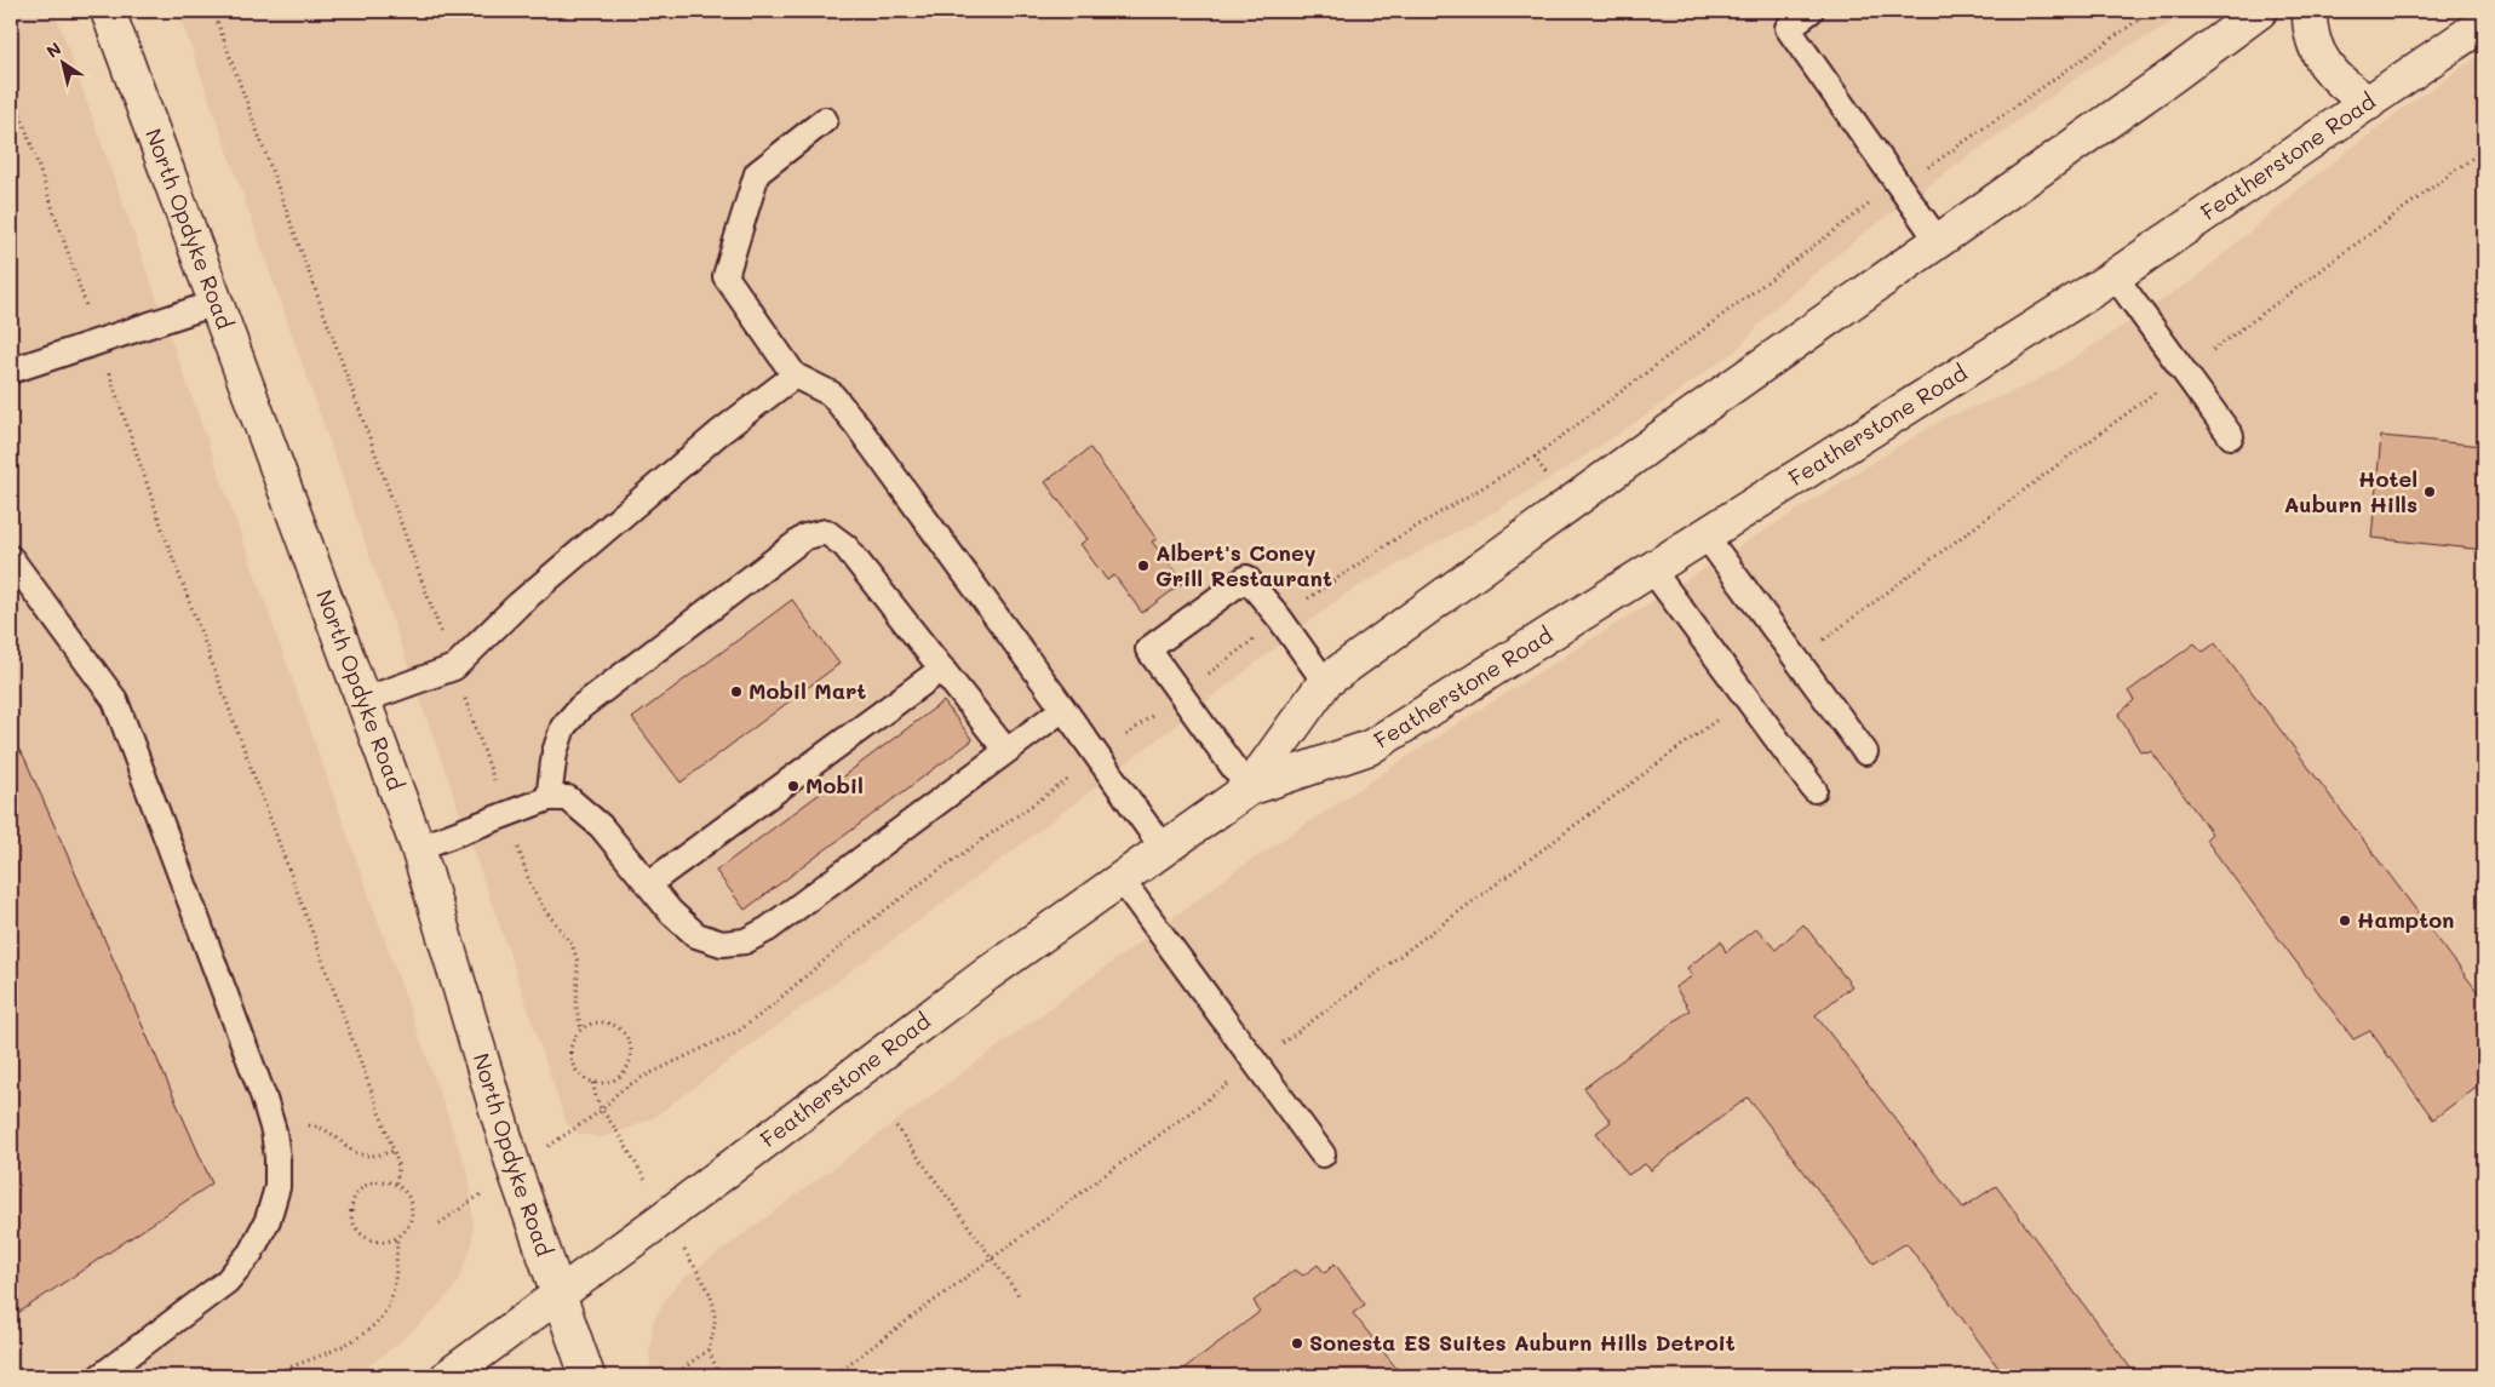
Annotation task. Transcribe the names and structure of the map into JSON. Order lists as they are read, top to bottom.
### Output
{
  "streets": {
    "main road": ["Featherstone Road", "North Opdyke Road"]
  },
  "crossings": [
    ["Featherstone Road", "North Opdyke Road"]
  ],
  "places": [
    "Hotel Auburn Hills",
    "Albert's Coney Grill Restaurant",
    "Mobil Mart",
    "Mobil",
    "Hampton",
    "Sonesta ES Suites Auburn Hills Detroit"
  ],
  "north": "top left"
}
